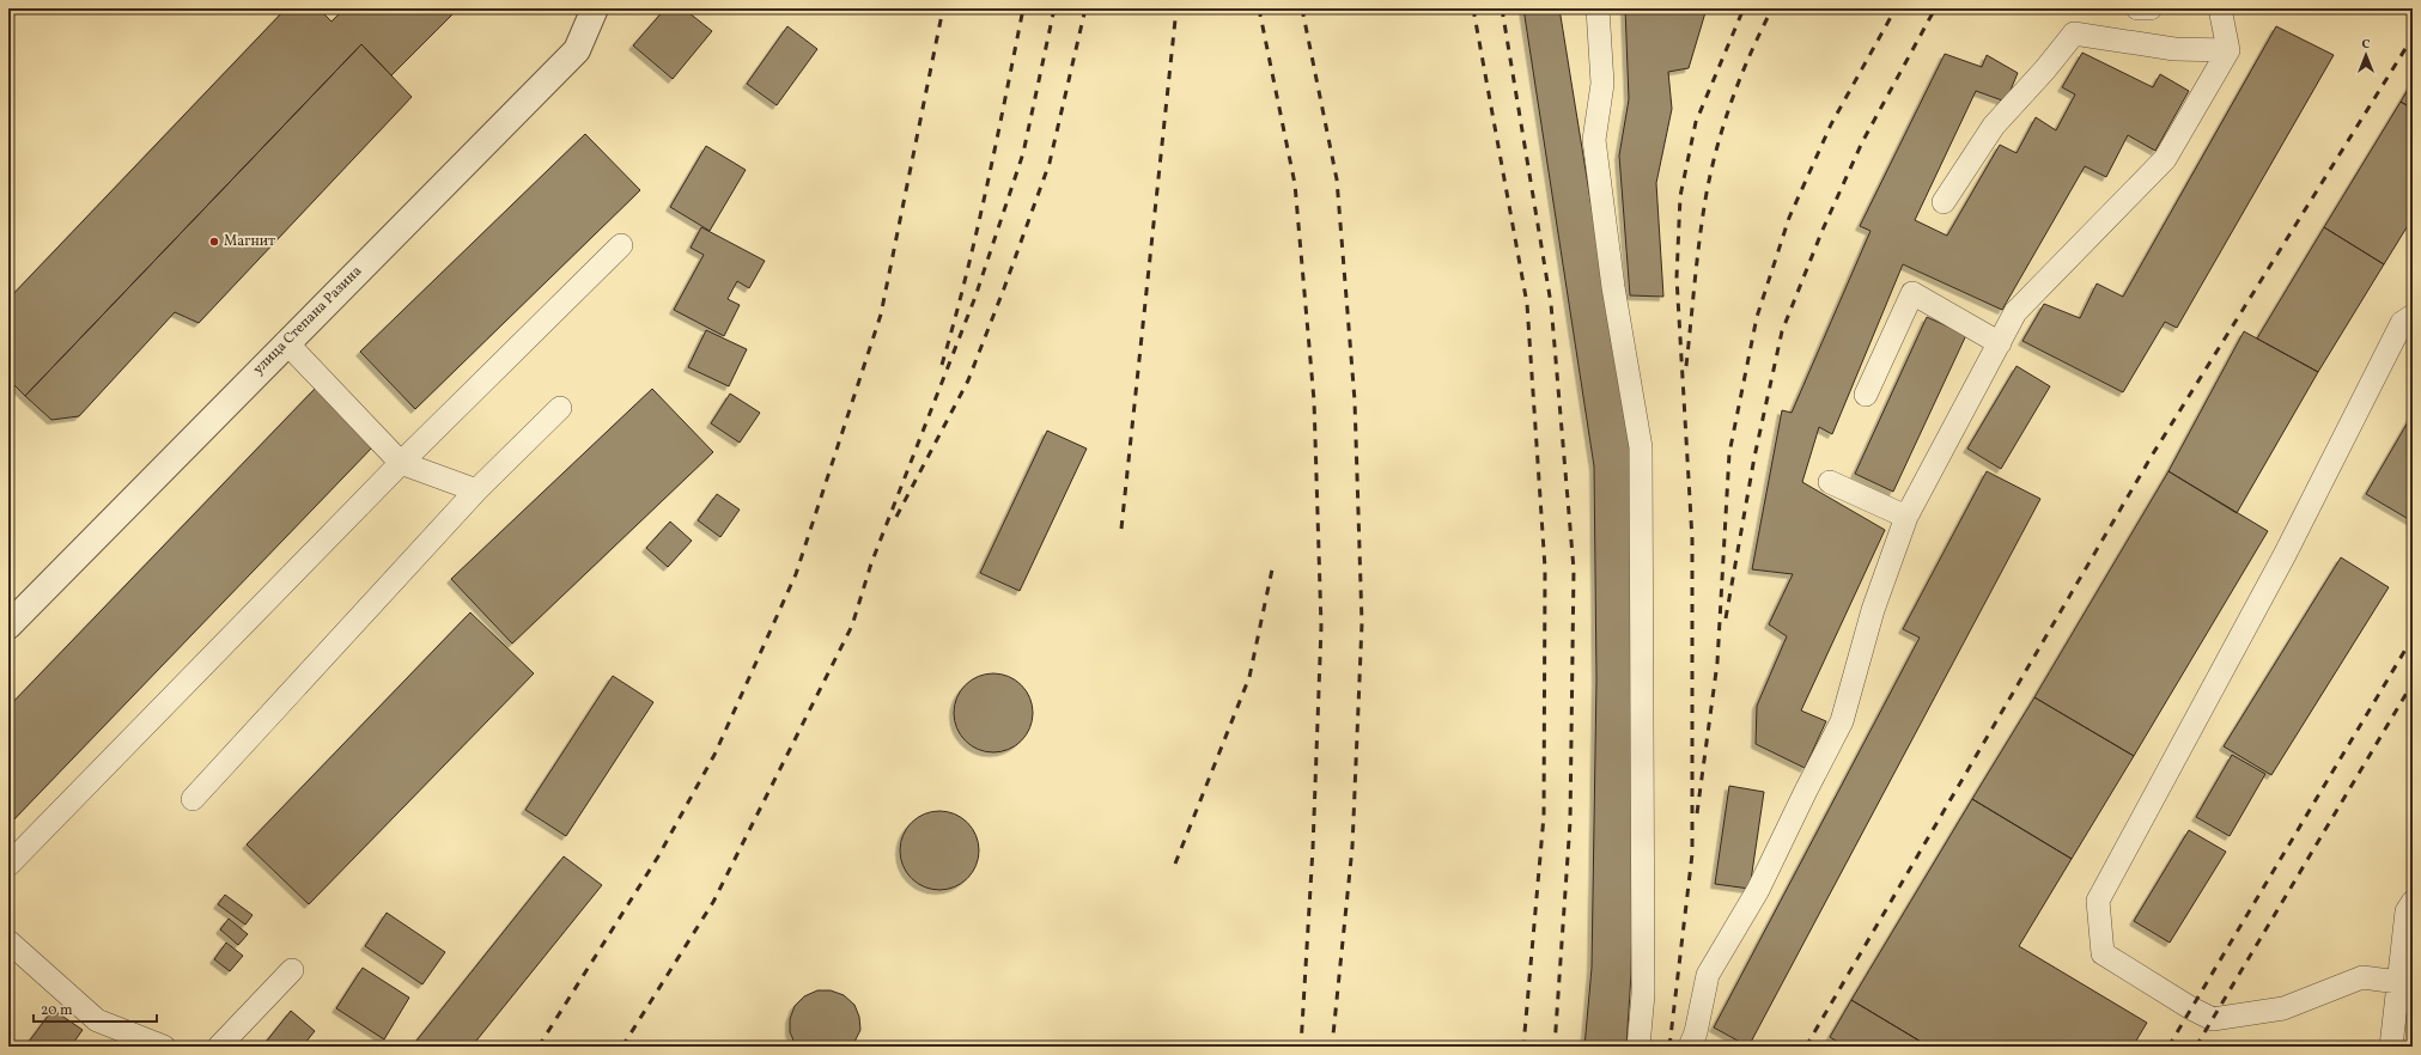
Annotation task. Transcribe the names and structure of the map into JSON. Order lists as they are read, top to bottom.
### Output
{
  "streets": {
    "street": ["улица Степана Разина"]
  },
  "places": ["Магнит"],
  "scale_bar": "20 m",
  "north": "top"
}
